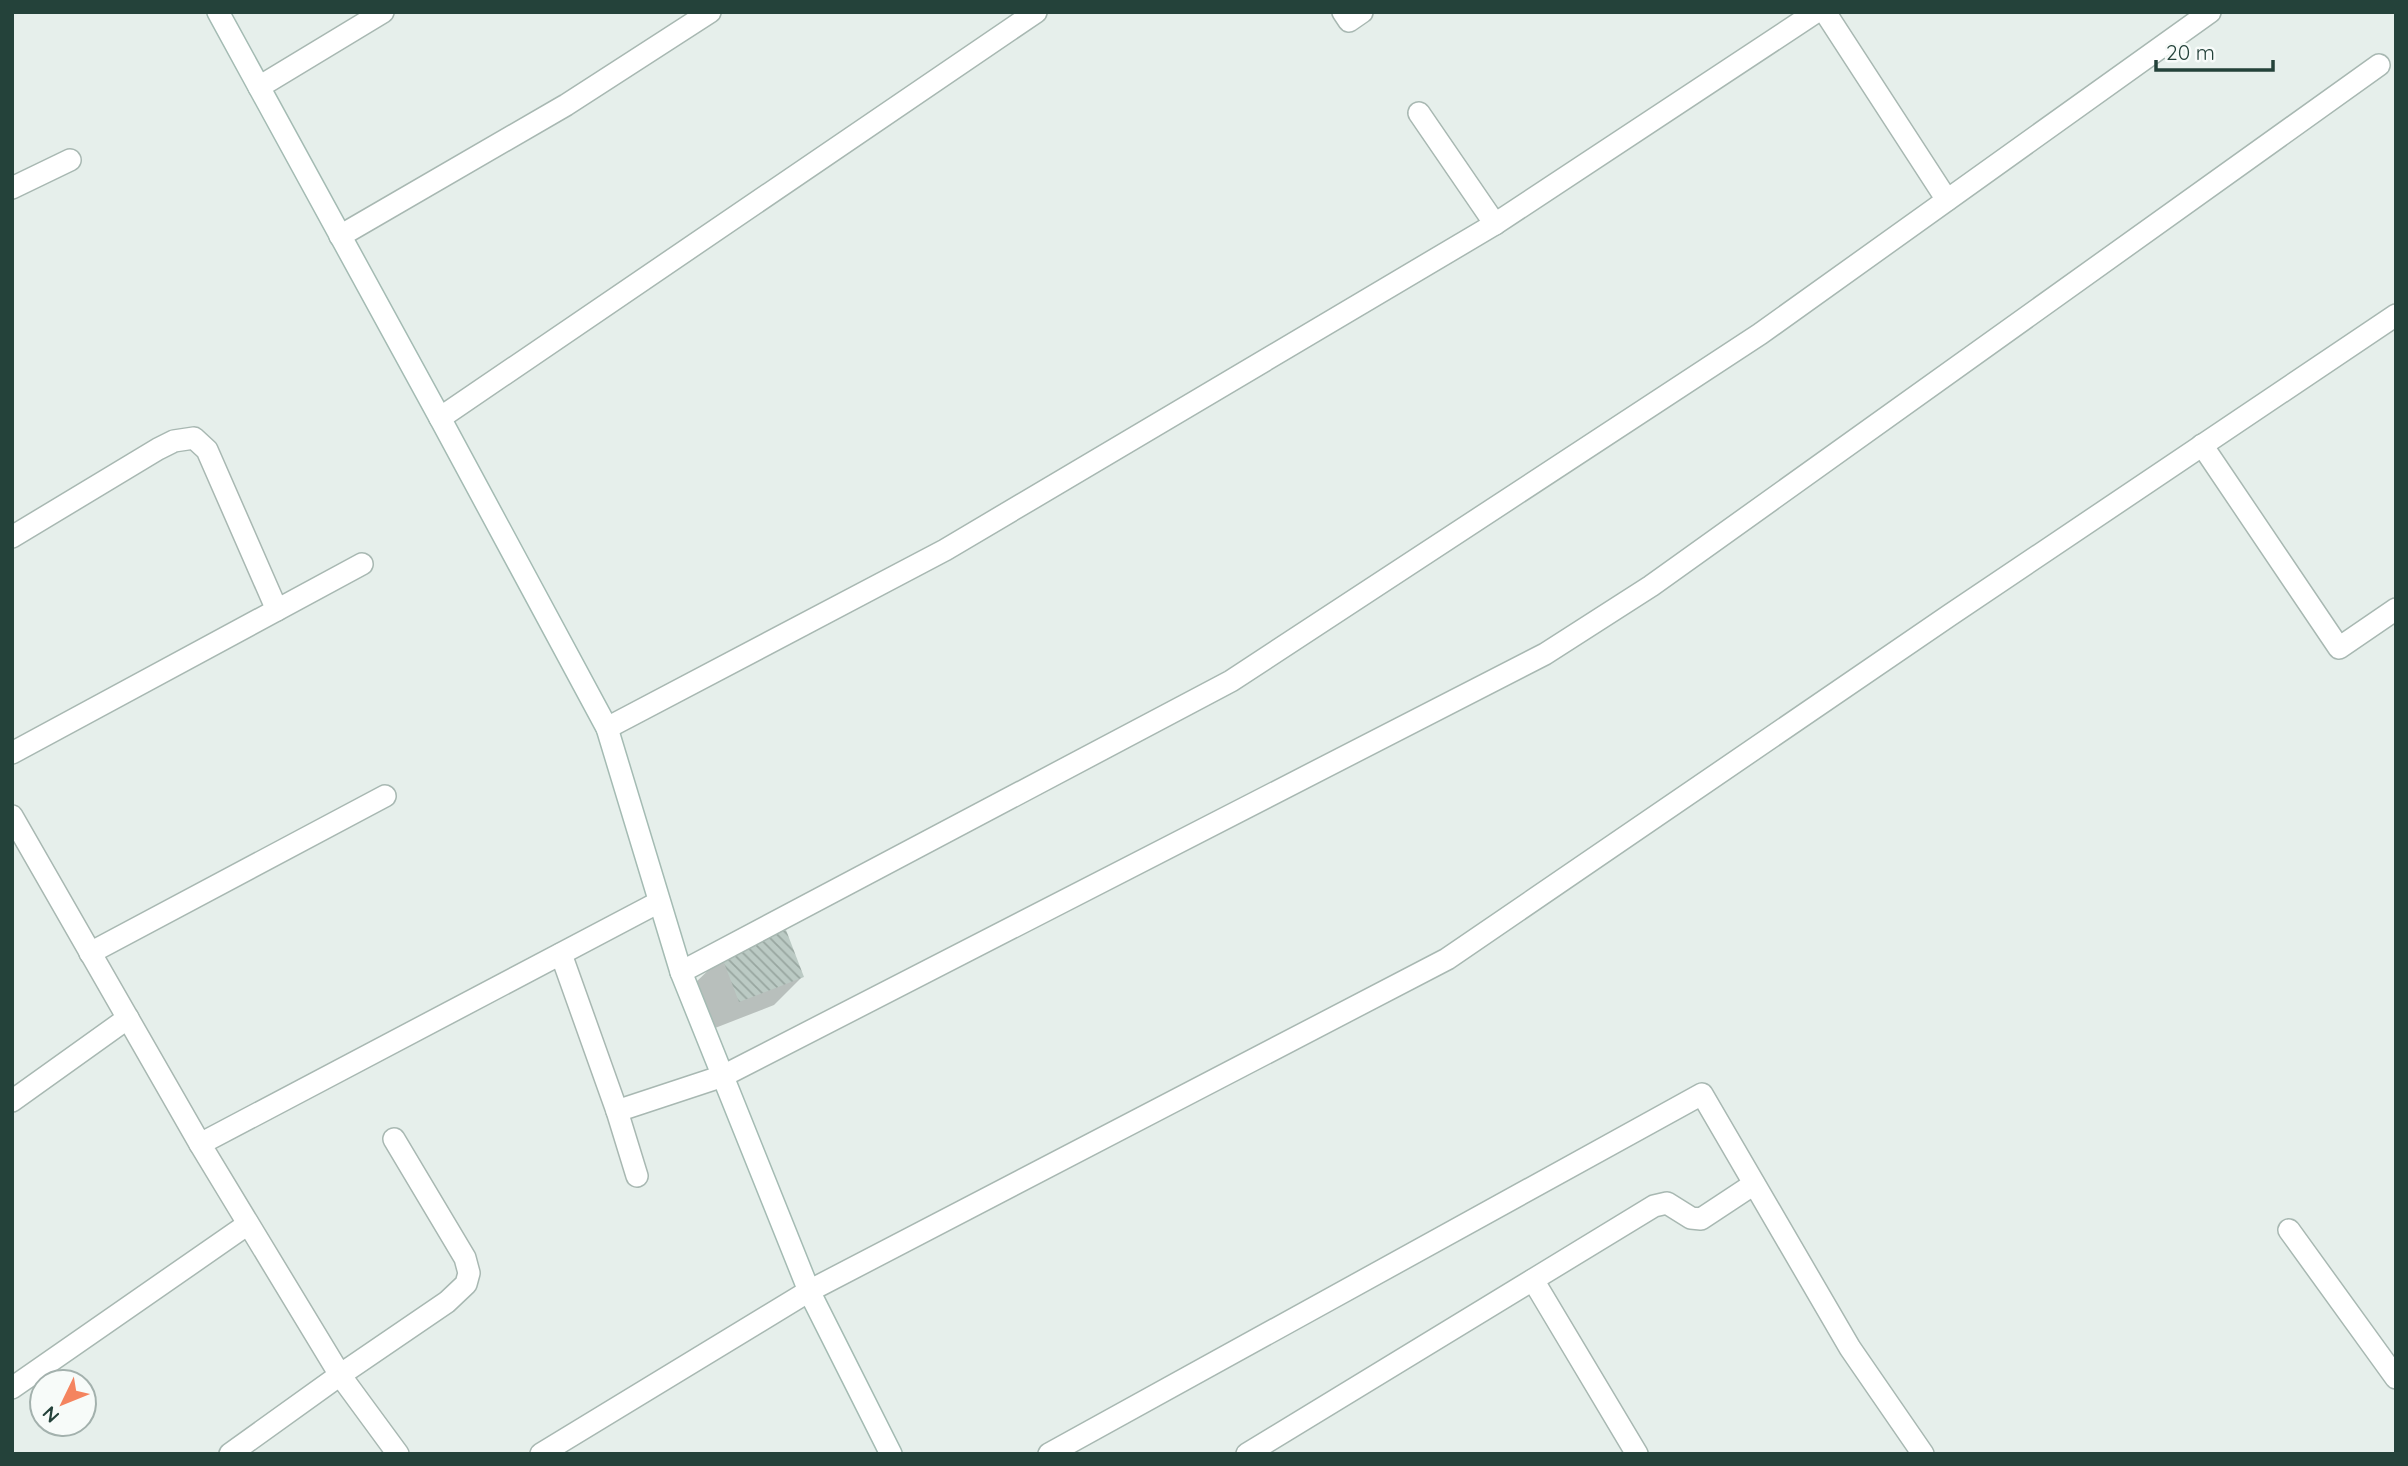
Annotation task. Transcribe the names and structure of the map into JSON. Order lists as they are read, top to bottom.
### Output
{
  "scale_bar": "20 m",
  "north": "bottom left"
}
